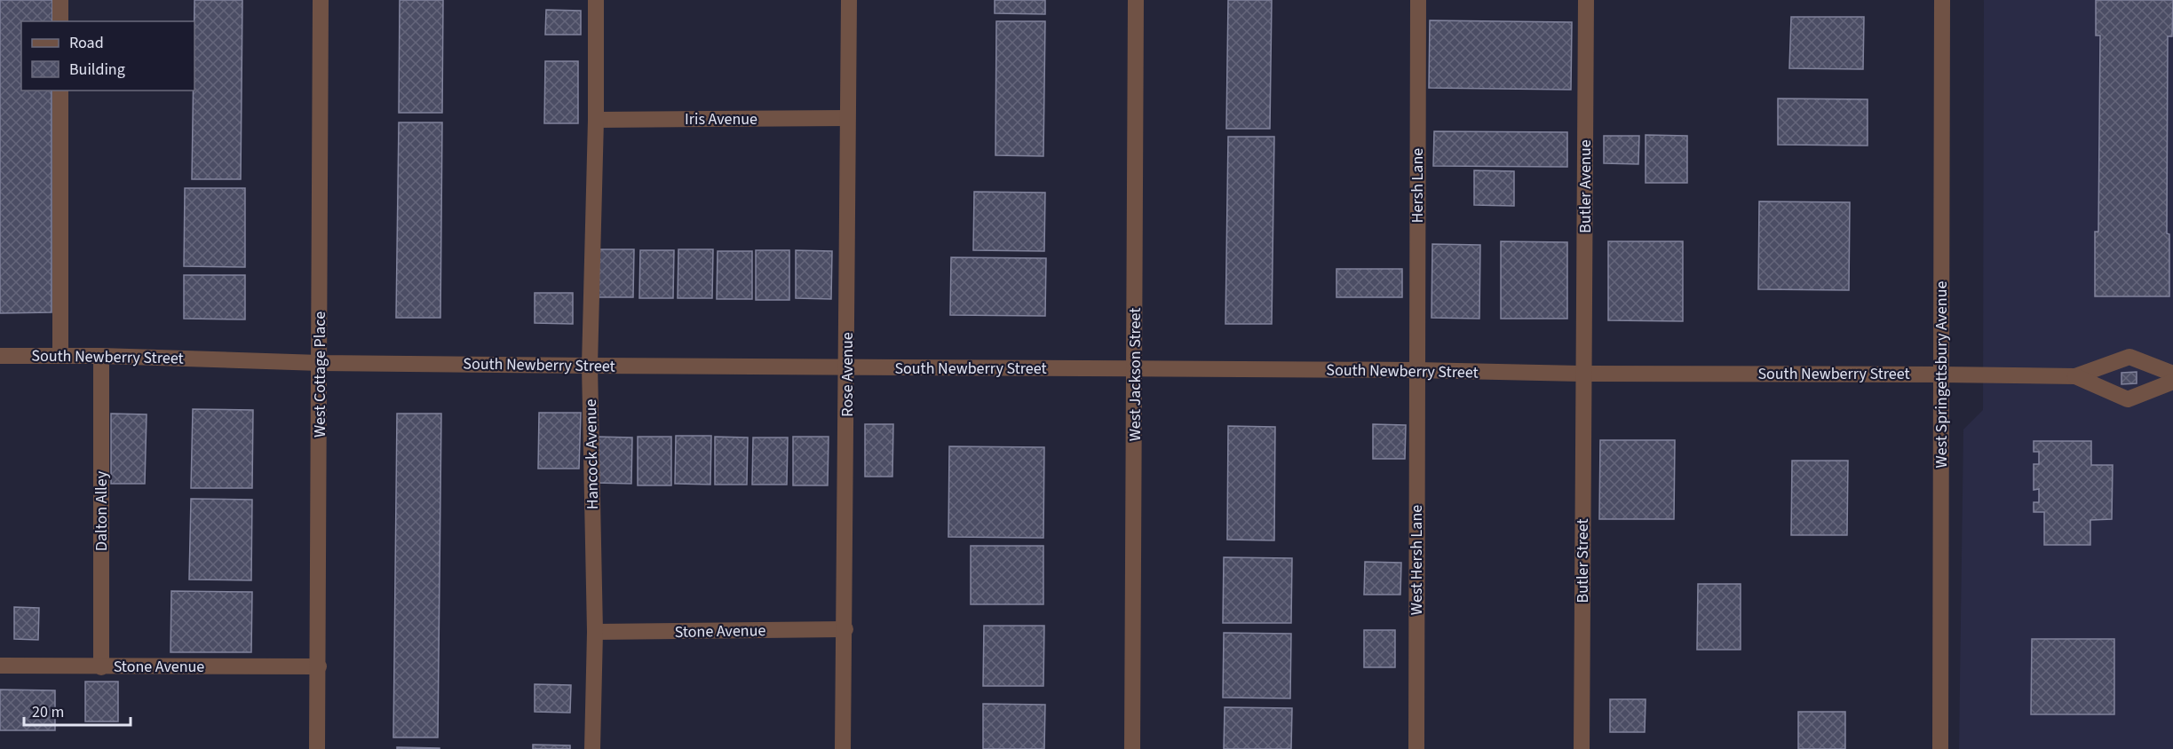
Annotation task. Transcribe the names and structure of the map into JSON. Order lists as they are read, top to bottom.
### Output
{
  "streets": {
    "street": [
      "Iris Avenue",
      "Hersh Lane",
      "Butler Avenue",
      "South Newberry Street",
      "West Cottage Place",
      "Rose Avenue",
      "West Jackson Street",
      "West Springettsbury Avenue",
      "Hancock Avenue",
      "Dalton Alley",
      "West Hersh Lane",
      "Butler Street",
      "Stone Avenue"
    ]
  },
  "crossings": [
    ["Iris Avenue", "Rose Avenue"],
    ["Iris Avenue", "Hancock Avenue"],
    ["Hersh Lane", "South Newberry Street"],
    ["Hersh Lane", "West Hersh Lane"],
    ["Butler Avenue", "South Newberry Street"],
    ["Butler Avenue", "Butler Street"],
    ["South Newberry Street", "West Cottage Place"],
    ["South Newberry Street", "Rose Avenue"],
    ["South Newberry Street", "West Jackson Street"],
    ["South Newberry Street", "West Springettsbury Avenue"],
    ["South Newberry Street", "Hancock Avenue"],
    ["South Newberry Street", "Dalton Alley"],
    ["South Newberry Street", "West Hersh Lane"],
    ["South Newberry Street", "Butler Street"],
    ["West Cottage Place", "Stone Avenue"],
    ["Rose Avenue", "Stone Avenue"],
    ["Hancock Avenue", "Stone Avenue"],
    ["Dalton Alley", "Stone Avenue"]
  ],
  "legend": ["Road", "Building"],
  "scale_bar": "20 m"
}
